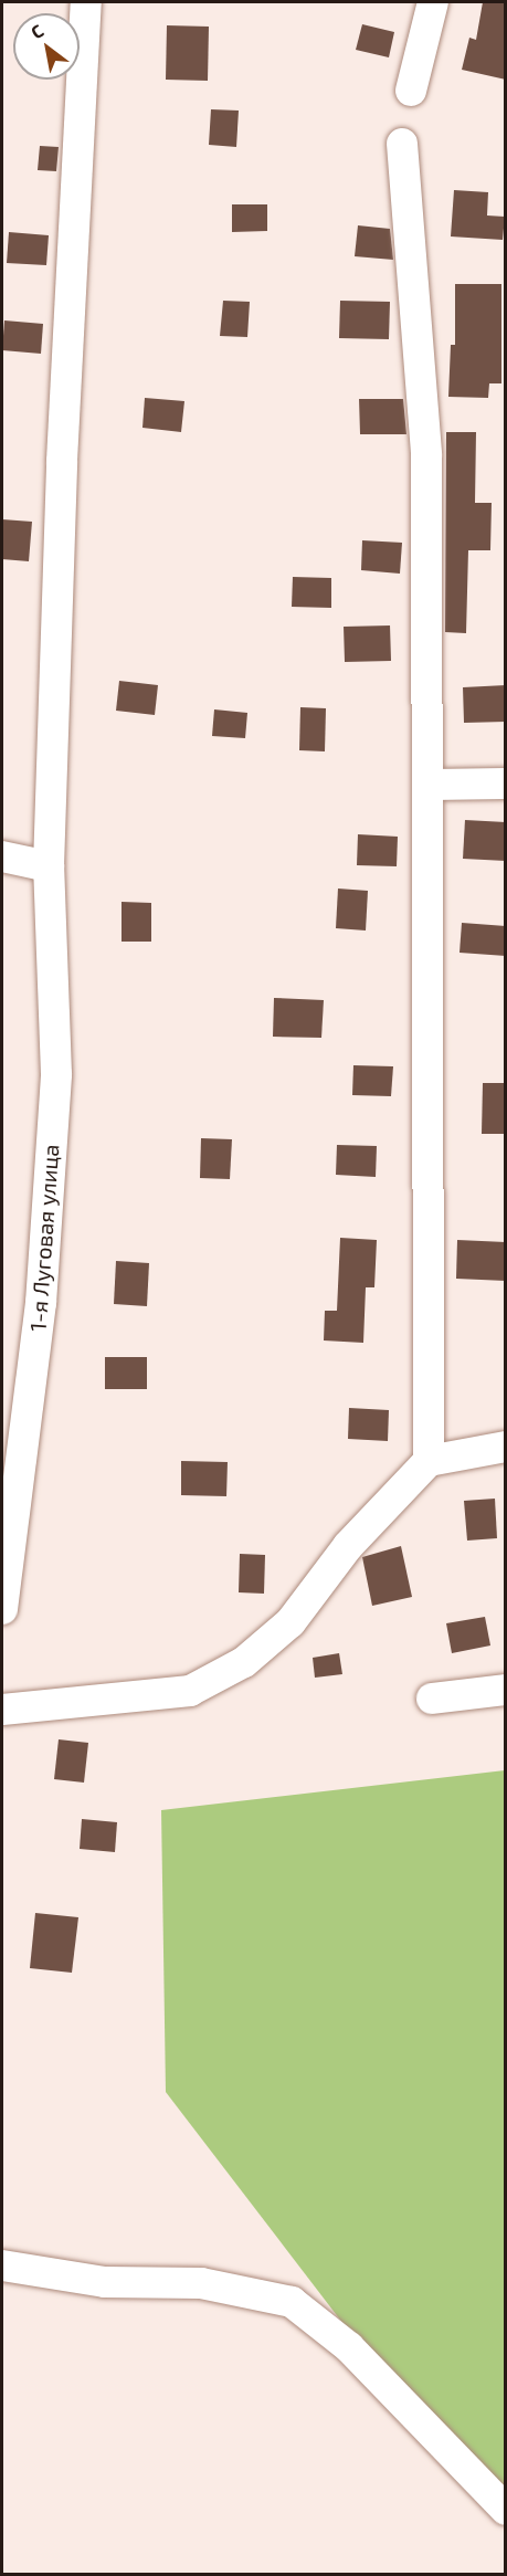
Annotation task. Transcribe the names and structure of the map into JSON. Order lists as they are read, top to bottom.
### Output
{
  "streets": {
    "street": ["1-я Луговая улица"]
  },
  "north": "top left"
}
